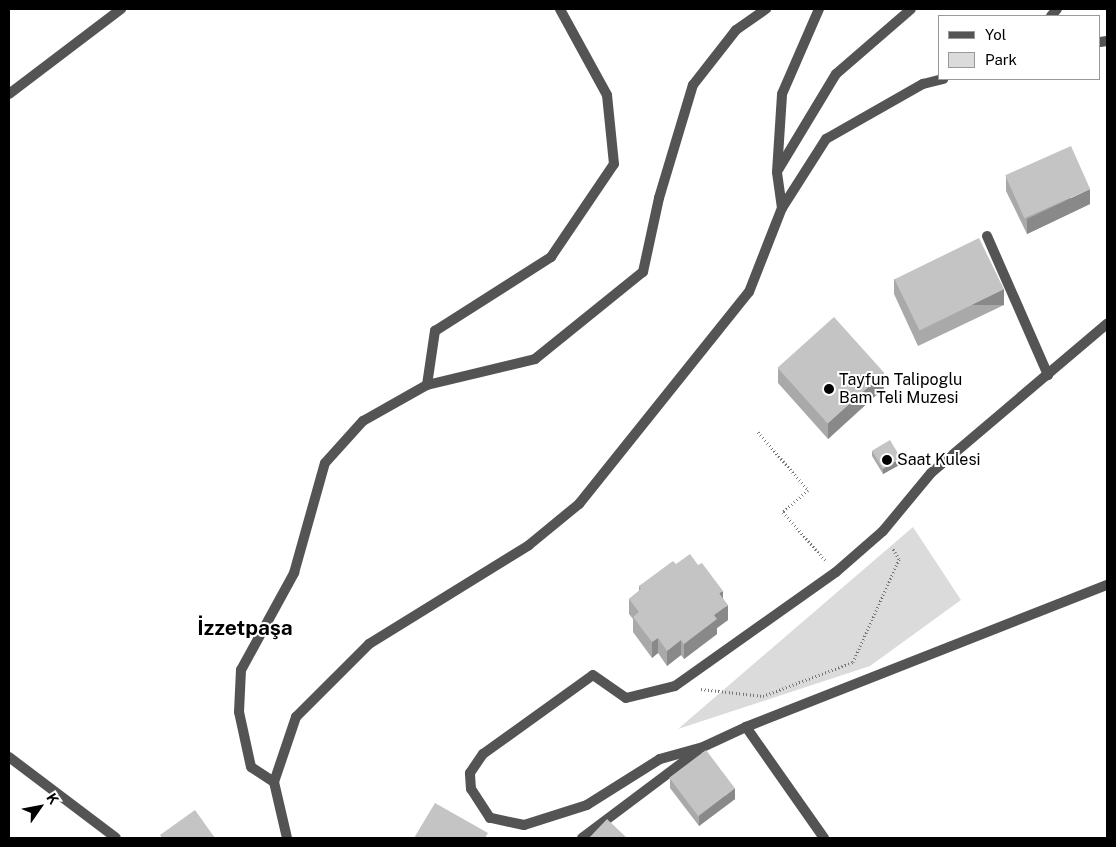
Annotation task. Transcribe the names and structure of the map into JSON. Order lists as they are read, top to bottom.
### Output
{
  "districts": ["İzzetpaşa"],
  "places": ["Tayfun Talipoglu Bam Teli Muzesi", "Saat Kulesi"],
  "legend": ["Yol", "Park"],
  "north": "top right"
}
